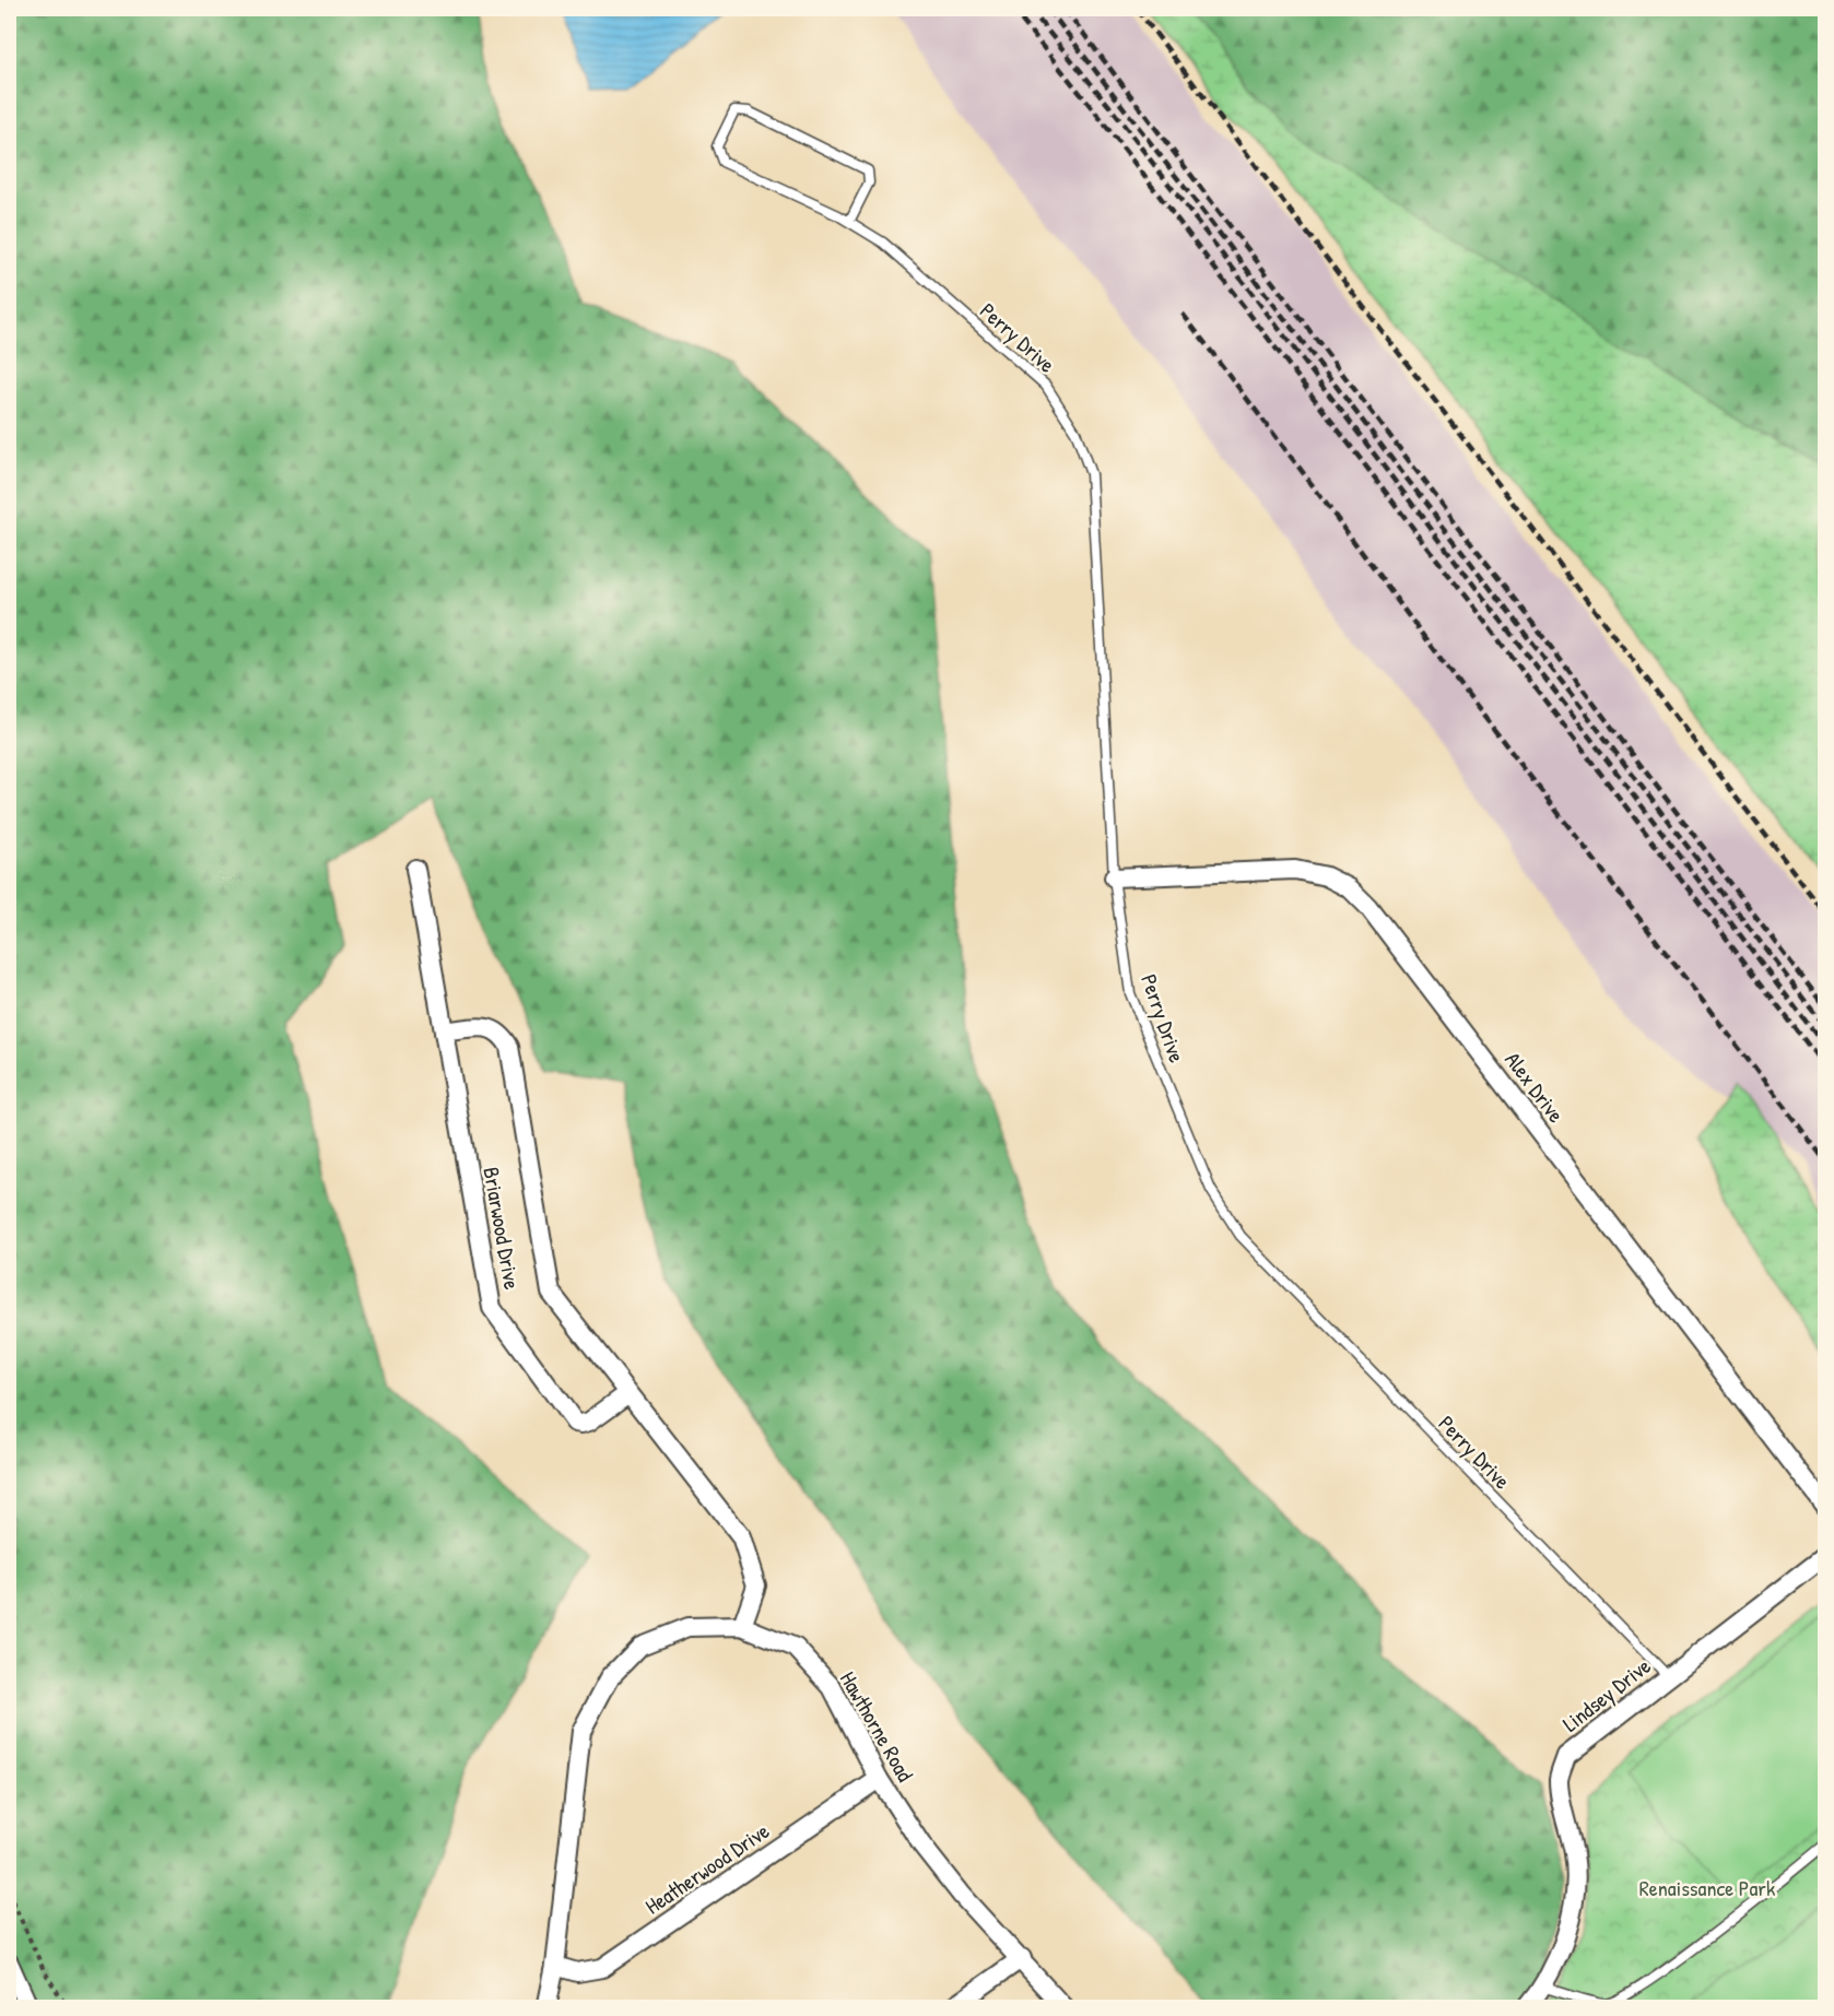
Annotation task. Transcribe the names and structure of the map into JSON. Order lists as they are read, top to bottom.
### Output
{
  "streets": {
    "street": [
      "Alex Drive",
      "Briarwood Drive",
      "Lindsey Drive",
      "Hawthorne Road",
      "Heatherwood Drive"
    ],
    "lane": ["Perry Drive"]
  },
  "crossings": [
    ["Perry Drive", "Alex Drive"],
    ["Perry Drive", "Lindsey Drive"],
    ["Briarwood Drive", "Hawthorne Road"],
    ["Hawthorne Road", "Heatherwood Drive"]
  ],
  "parks": ["Renaissance Park"]
}
